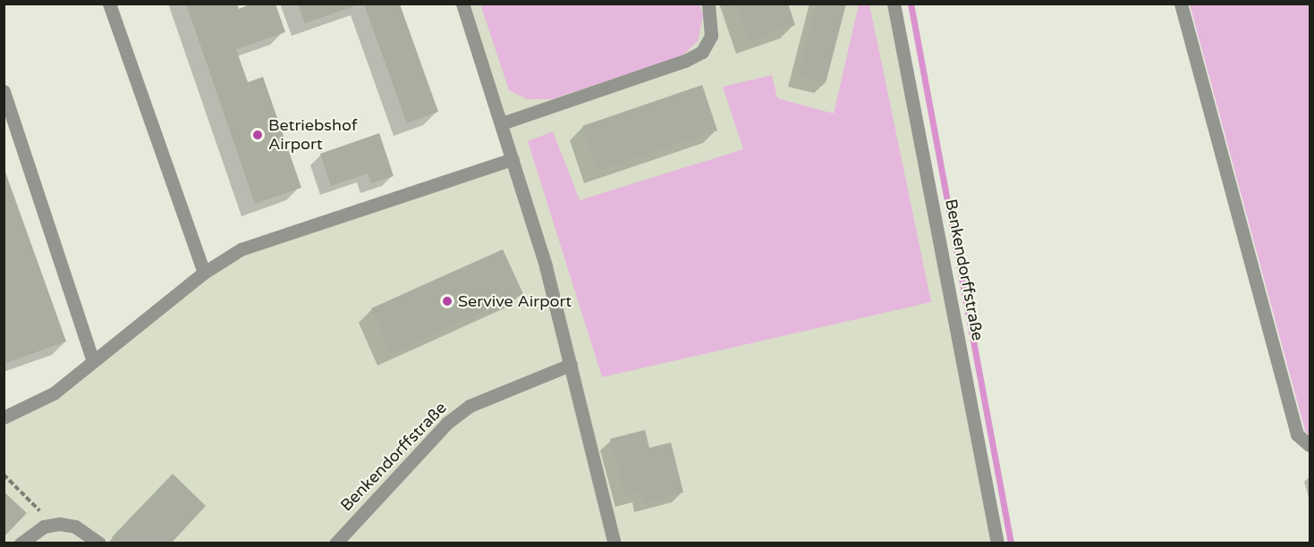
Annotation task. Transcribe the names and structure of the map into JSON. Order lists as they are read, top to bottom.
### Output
{
  "streets": {
    "street": ["Benkendorffstraße"]
  },
  "places": ["Betriebshof Airport", "Servive Airport"]
}
